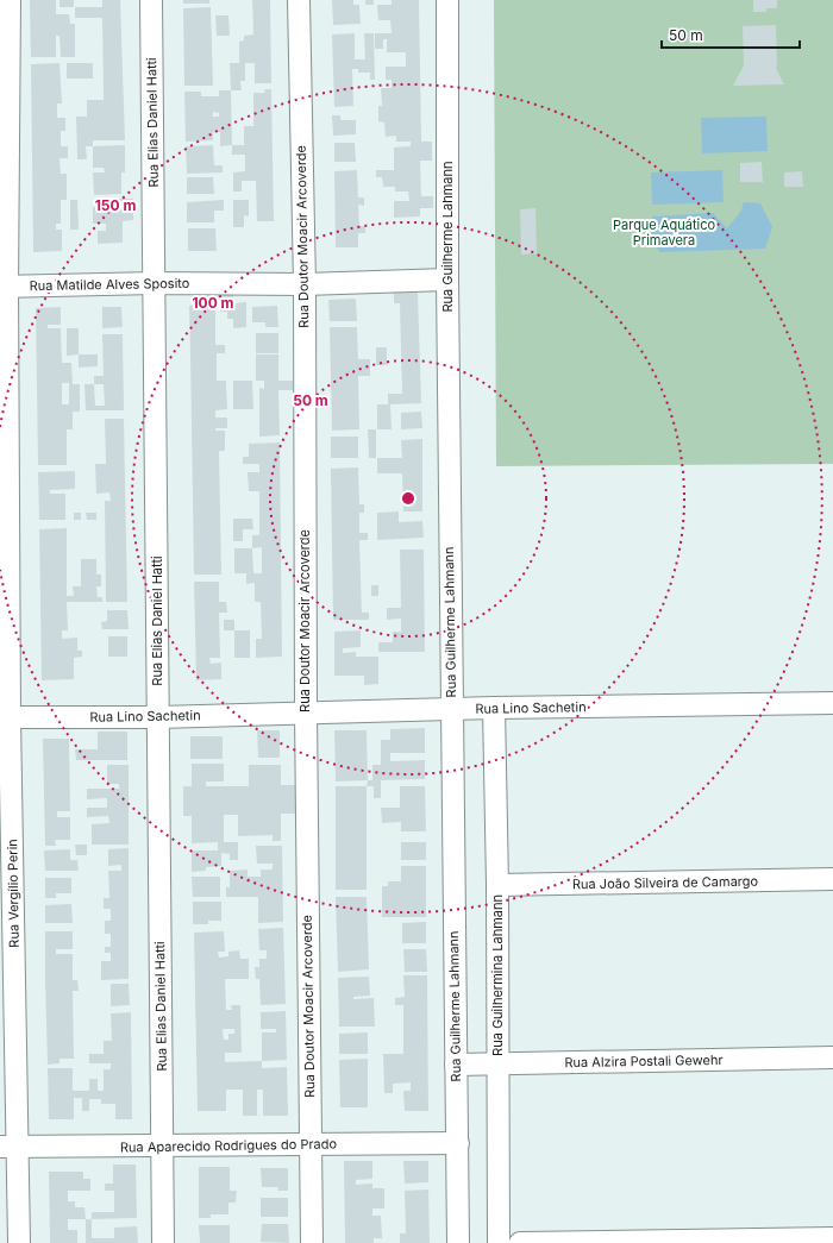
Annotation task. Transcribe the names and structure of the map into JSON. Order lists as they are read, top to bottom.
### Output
{
  "streets": {
    "street": [
      "Rua Elias Daniel Hatti",
      "Rua Doutor Moacir Arcoverde",
      "Rua Guilherme Lahmann",
      "Rua Matilde Alves Sposito",
      "Rua Lino Sachetin",
      "Rua João Silveira de Camargo",
      "Rua Vergílio Perin",
      "Rua Guilhermina Lahmann",
      "Rua Alzira Postali Gewehr",
      "Rua Aparecido Rodrigues do Prado"
    ]
  },
  "crossings": [
    ["Rua Elias Daniel Hatti", "Rua Matilde Alves Sposito"],
    ["Rua Elias Daniel Hatti", "Rua Lino Sachetin"],
    ["Rua Elias Daniel Hatti", "Rua Aparecido Rodrigues do Prado"],
    ["Rua Doutor Moacir Arcoverde", "Rua Matilde Alves Sposito"],
    ["Rua Doutor Moacir Arcoverde", "Rua Lino Sachetin"],
    ["Rua Doutor Moacir Arcoverde", "Rua Aparecido Rodrigues do Prado"],
    ["Rua Guilherme Lahmann", "Rua Matilde Alves Sposito"],
    ["Rua Guilherme Lahmann", "Rua Lino Sachetin"],
    ["Rua Guilherme Lahmann", "Rua Alzira Postali Gewehr"],
    ["Rua Guilherme Lahmann", "Rua Aparecido Rodrigues do Prado"],
    ["Rua Matilde Alves Sposito", "Rua Vergílio Perin"],
    ["Rua Lino Sachetin", "Rua Vergílio Perin"],
    ["Rua Lino Sachetin", "Rua Guilhermina Lahmann"],
    ["Rua João Silveira de Camargo", "Rua Guilhermina Lahmann"],
    ["Rua Vergílio Perin", "Rua Aparecido Rodrigues do Prado"],
    ["Rua Guilhermina Lahmann", "Rua Alzira Postali Gewehr"]
  ],
  "parks": ["Parque Aquático Primavera"],
  "scale_bar": "50 m",
  "rings": ["150 m", "100 m", "50 m"]
}
